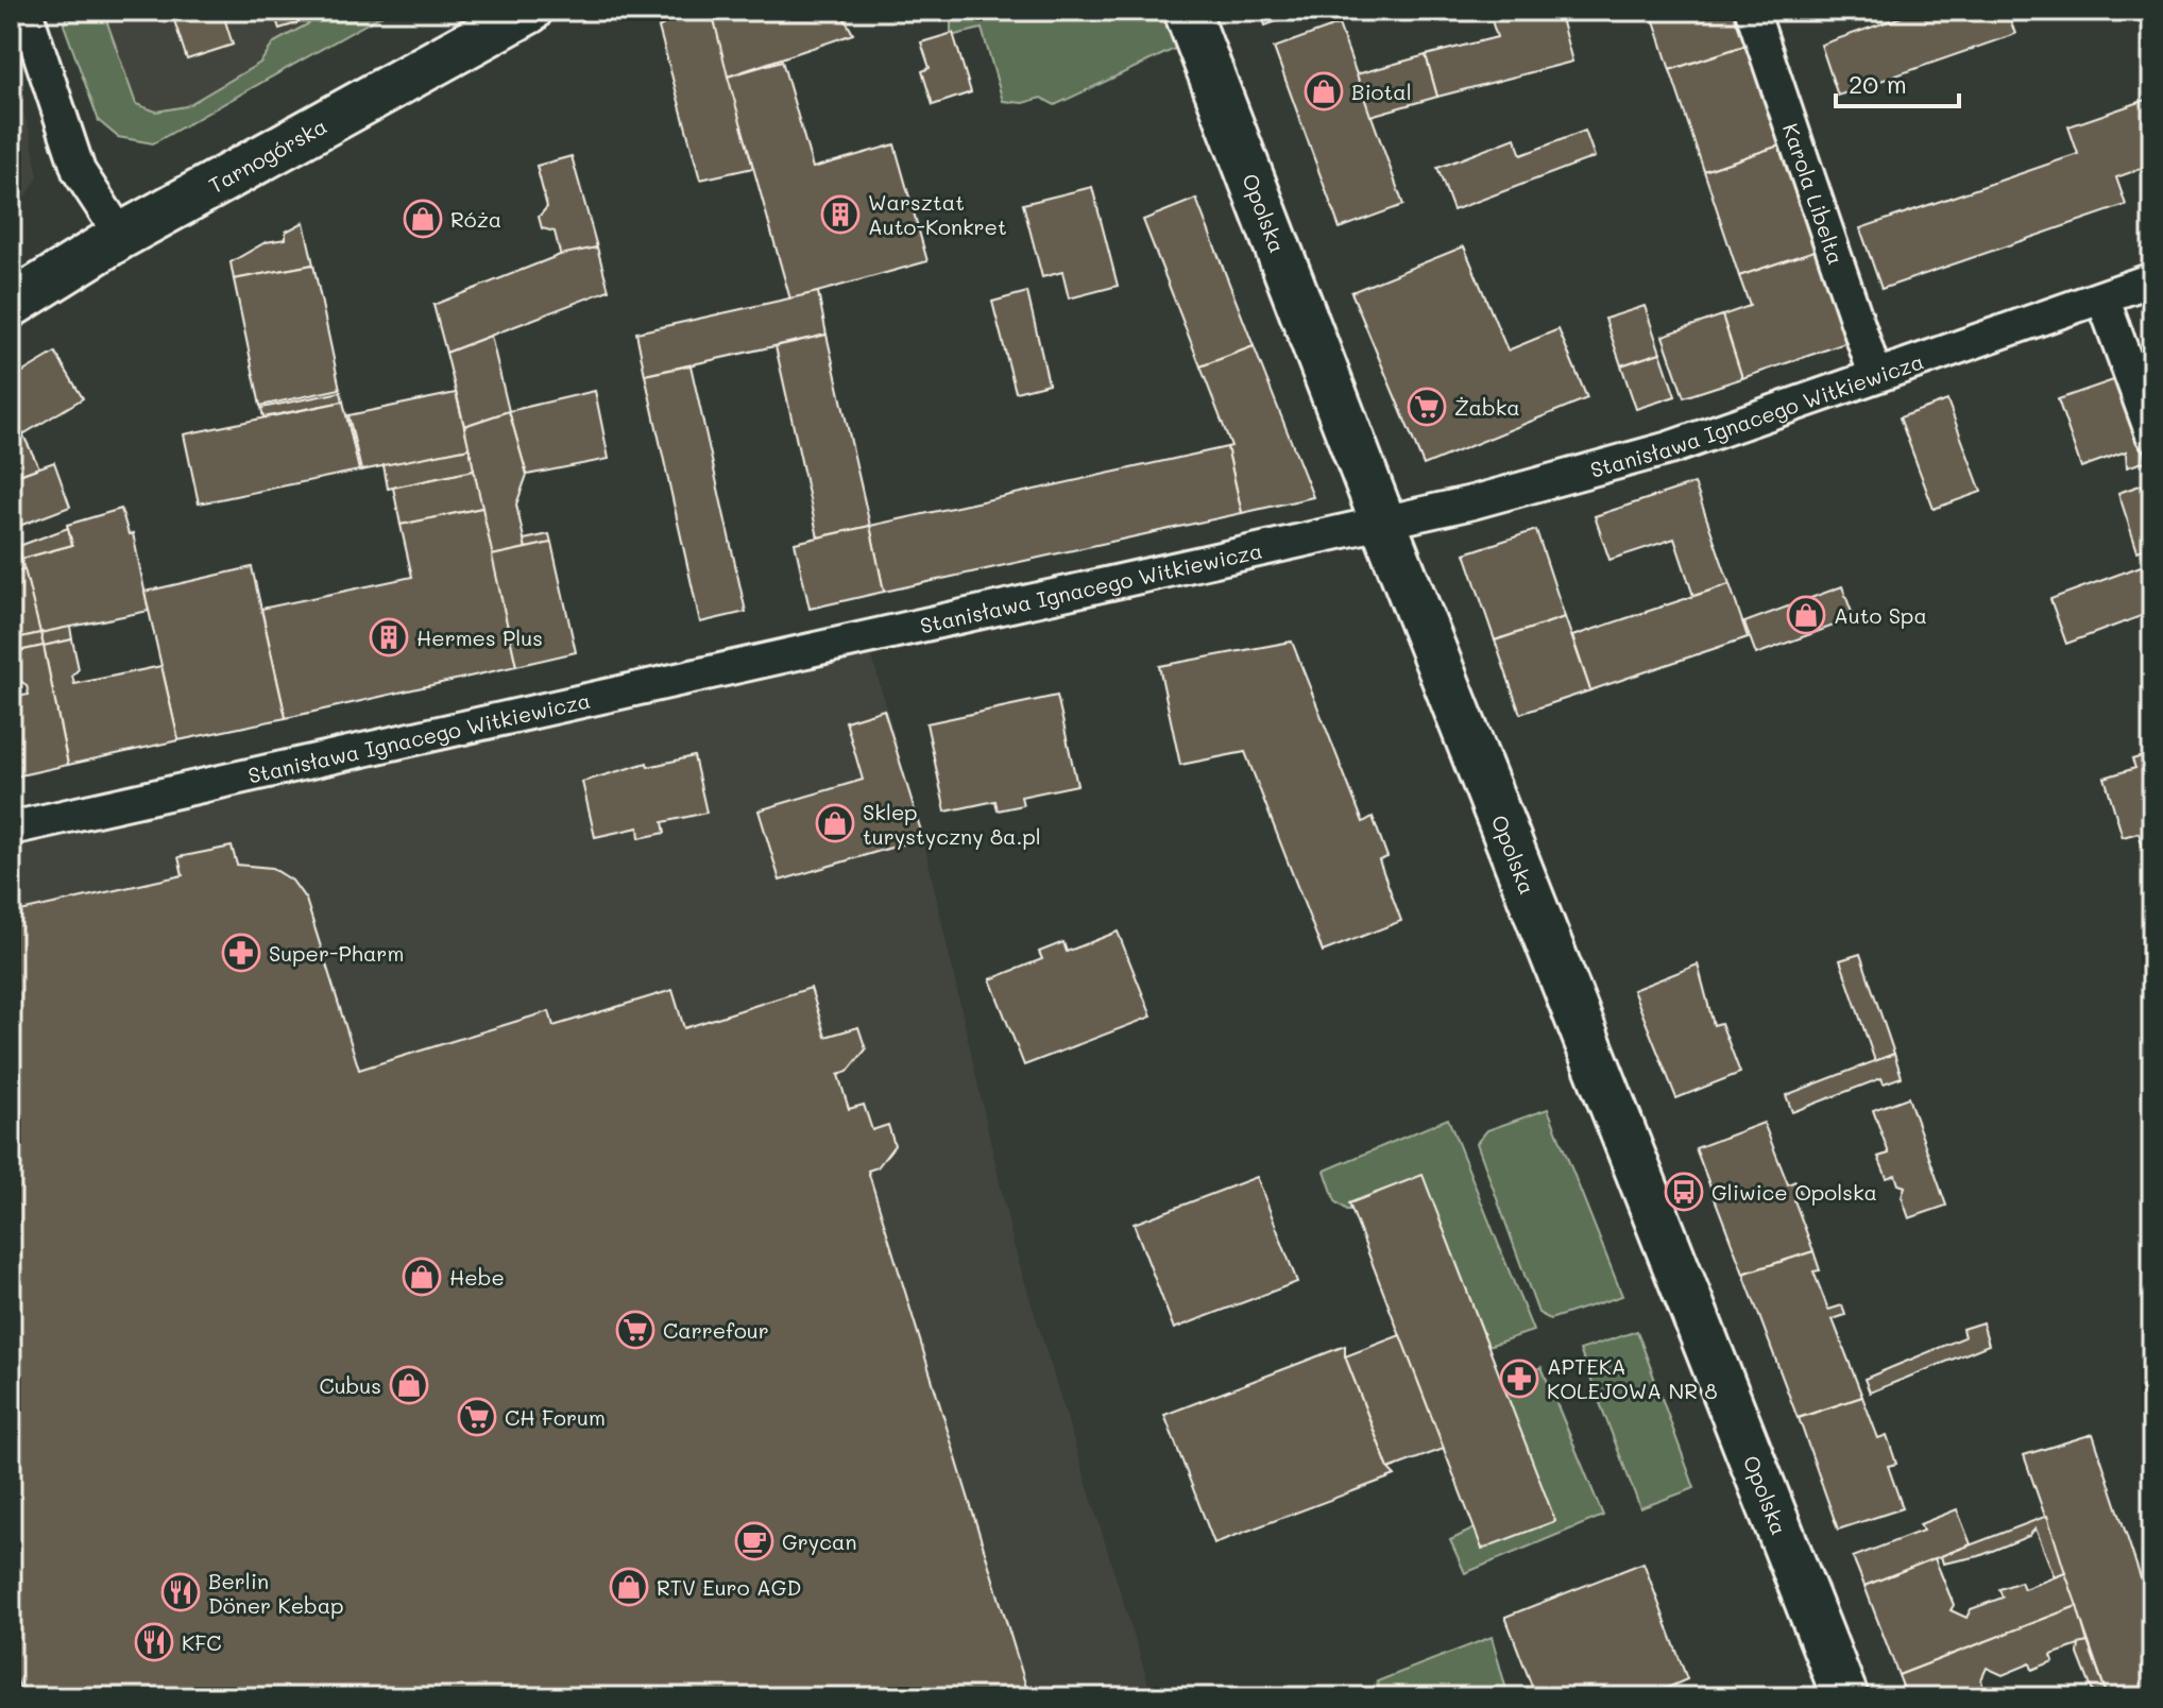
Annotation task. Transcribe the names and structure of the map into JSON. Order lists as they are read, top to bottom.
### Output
{
  "streets": {
    "street": [
      "Tarnogórska",
      "Karola Libelta",
      "Opolska",
      "Stanisława Ignacego Witkiewicza"
    ]
  },
  "crossings": [
    ["Karola Libelta", "Stanisława Ignacego Witkiewicza"],
    ["Opolska", "Stanisława Ignacego Witkiewicza"]
  ],
  "places": {
    "shop": [
      "Biotal",
      "Róża",
      "Auto Spa",
      "Sklep turystyczny 8a.pl",
      "Hebe",
      "Cubus",
      "RTV Euro AGD"
    ],
    "building": ["Warsztat Auto-Konkret", "Hermes Plus"],
    "supermarket": ["Żabka", "Carrefour", "CH Forum"],
    "pharmacy": ["Super-Pharm", "APTEKA KOLEJOWA NR 8"],
    "bus stop": ["Gliwice Opolska"],
    "cafe": ["Grycan"],
    "restaurant": ["Berlin Döner Kebap", "KFC"]
  },
  "scale_bar": "20 m"
}
